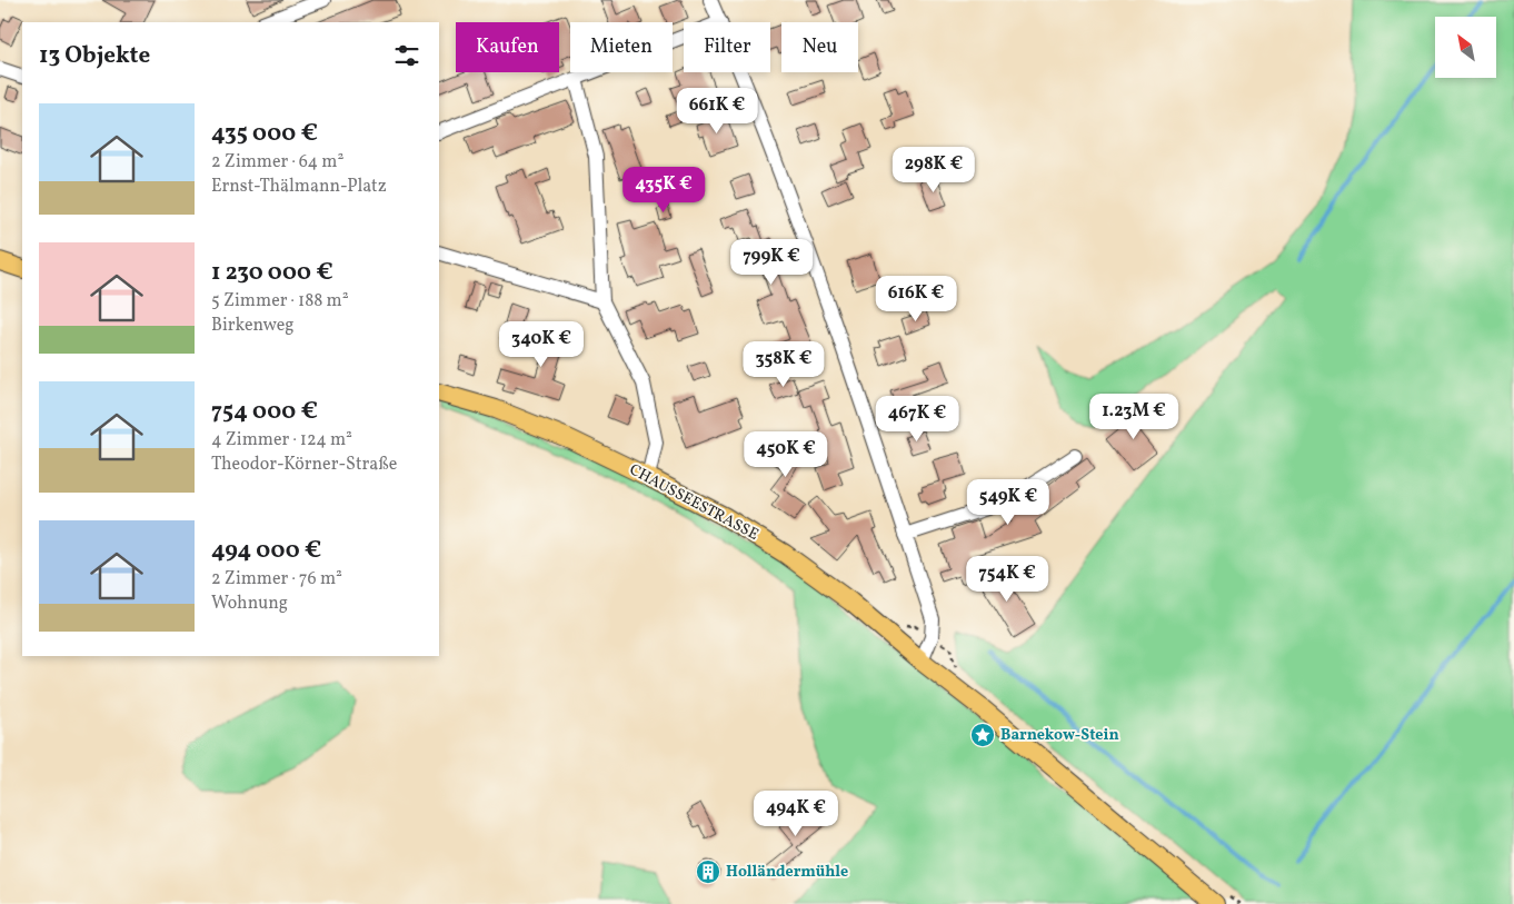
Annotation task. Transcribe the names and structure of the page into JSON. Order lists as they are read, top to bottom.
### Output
{
  "streets": {
    "main road": ["CHAUSSEESTRASSE"]
  },
  "places": {
    "place": ["Barnekow-Stein"],
    "building": ["Holländermühle"]
  },
  "north": "top left",
  "page": {
    "chip": [
      "Kaufen",
      "Mieten",
      "Filter",
      "Neu"
    ],
    "heading": "13 Objekte",
    "price": [
      "661K €",
      "298K €",
      "435K €",
      "799K €",
      "616K €",
      "340K €",
      "358K €",
      "1.23M €",
      "467K €",
      "450K €",
      "549K €",
      "754K €",
      "494K €"
    ],
    "list": [
      {
        "name": "435 000 €",
        "note": "2 Zimmer · 64 m² · Ernst-Thälmann-Platz"
      },
      {
        "name": "1 230 000 €",
        "note": "5 Zimmer · 188 m² · Birkenweg"
      },
      {
        "name": "754 000 €",
        "note": "4 Zimmer · 124 m² · Theodor-Körner-Straße"
      },
      {
        "name": "494 000 €",
        "note": "2 Zimmer · 76 m² · Wohnung"
      }
    ]
  }
}
